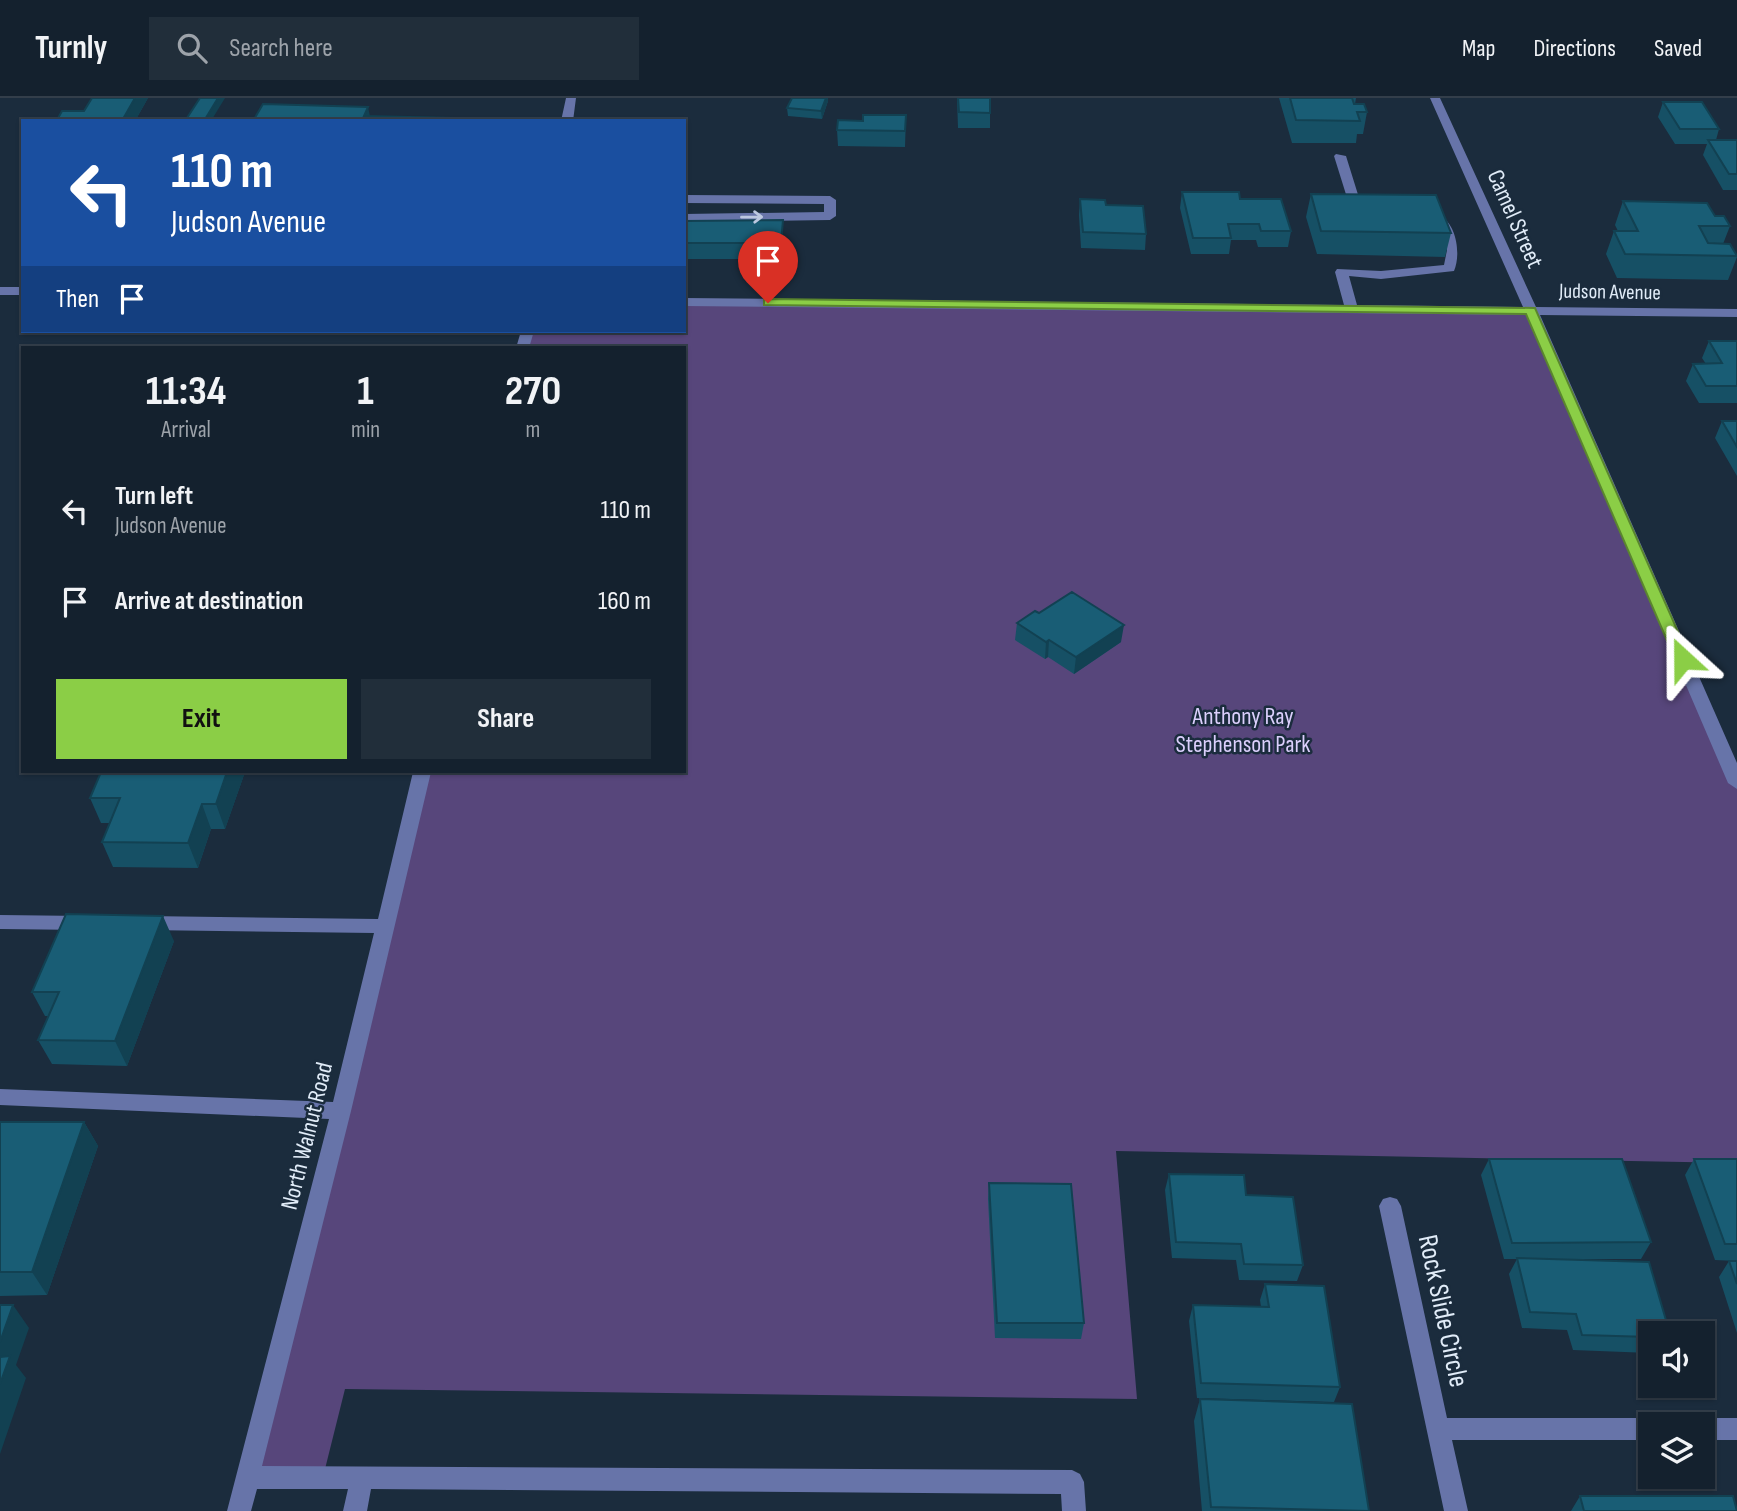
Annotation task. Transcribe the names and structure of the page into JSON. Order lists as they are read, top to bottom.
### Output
{
  "streets": {
    "street": [
      "Camel Street",
      "Judson Avenue",
      "North Walnut Road",
      "Rock Slide Circle"
    ]
  },
  "crossings": [
    ["Camel Street", "Judson Avenue"]
  ],
  "parks": ["Anthony Ray Stephenson Park"],
  "page": {
    "header": "Turnly",
    "search": "Search here",
    "nav": ["Map", "Directions", "Saved"],
    "turn": ["110 m", "Judson Avenue"],
    "then": "Then",
    "eta": [
      "11:34",
      "Arrival",
      "1",
      "min",
      "270",
      "m"
    ],
    "list": [
      {
        "name": "Turn left",
        "note": "Judson Avenue",
        "value": "110 m"
      },
      {
        "name": "Arrive at destination",
        "value": "160 m"
      }
    ],
    "buttons": ["Exit", "Share"]
  }
}
